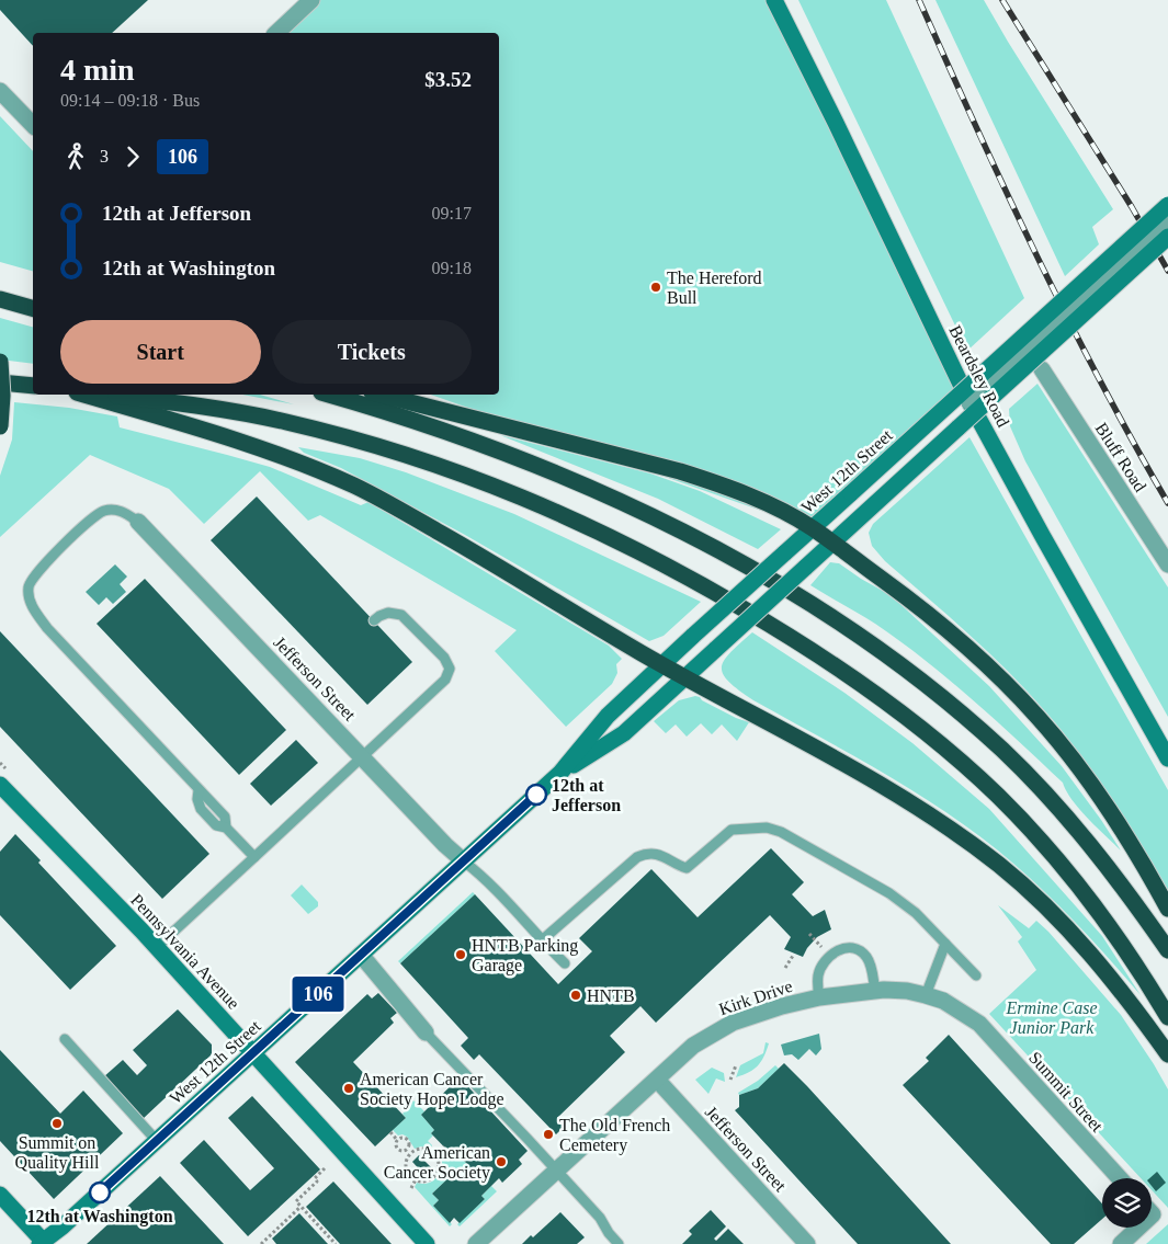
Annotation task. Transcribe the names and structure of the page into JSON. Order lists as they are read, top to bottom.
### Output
{
  "streets": {
    "main road": ["Beardsley Road", "West 12th Street", "Pennsylvania Avenue"],
    "street": [
      "Bluff Road",
      "Jefferson Street",
      "Kirk Drive",
      "Summit Street"
    ]
  },
  "crossings": [
    ["West 12th Street", "Jefferson Street"],
    ["West 12th Street", "Pennsylvania Avenue"],
    ["Jefferson Street", "Kirk Drive"],
    ["Kirk Drive", "Summit Street"]
  ],
  "parks": ["Ermine Case Junior Park"],
  "places": [
    "The Hereford Bull",
    "12th at Jefferson",
    "HNTB Parking Garage",
    "HNTB",
    "American Cancer Society Hope Lodge",
    "Summit on Quality Hill",
    "The Old French Cemetery",
    "American Cancer Society",
    "12th at Washington"
  ],
  "lines": ["bus line 106"],
  "page": {
    "on_map": "106",
    "heading": ["4 min", "09:14 – 09:18 · Bus", "$3.52"],
    "legs": ["3", "106"],
    "list": [
      {
        "name": "12th at Jefferson",
        "value": "09:17"
      },
      {
        "name": "12th at Washington",
        "value": "09:18"
      }
    ],
    "buttons": ["Start", "Tickets"]
  }
}
